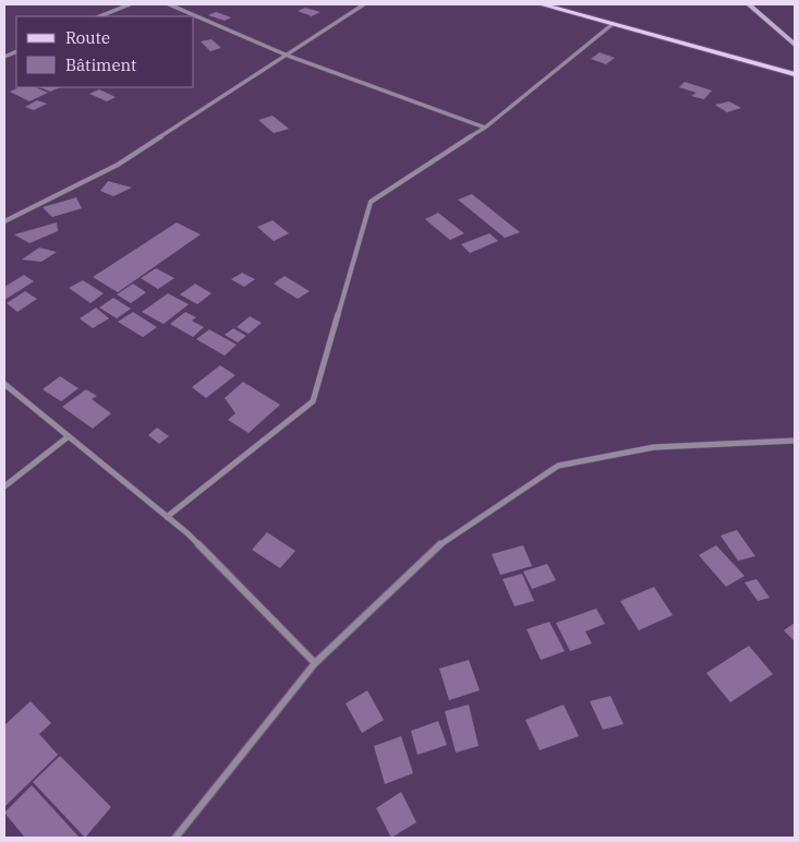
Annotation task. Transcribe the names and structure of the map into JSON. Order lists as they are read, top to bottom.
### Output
{
  "legend": ["Route", "Bâtiment"]
}
